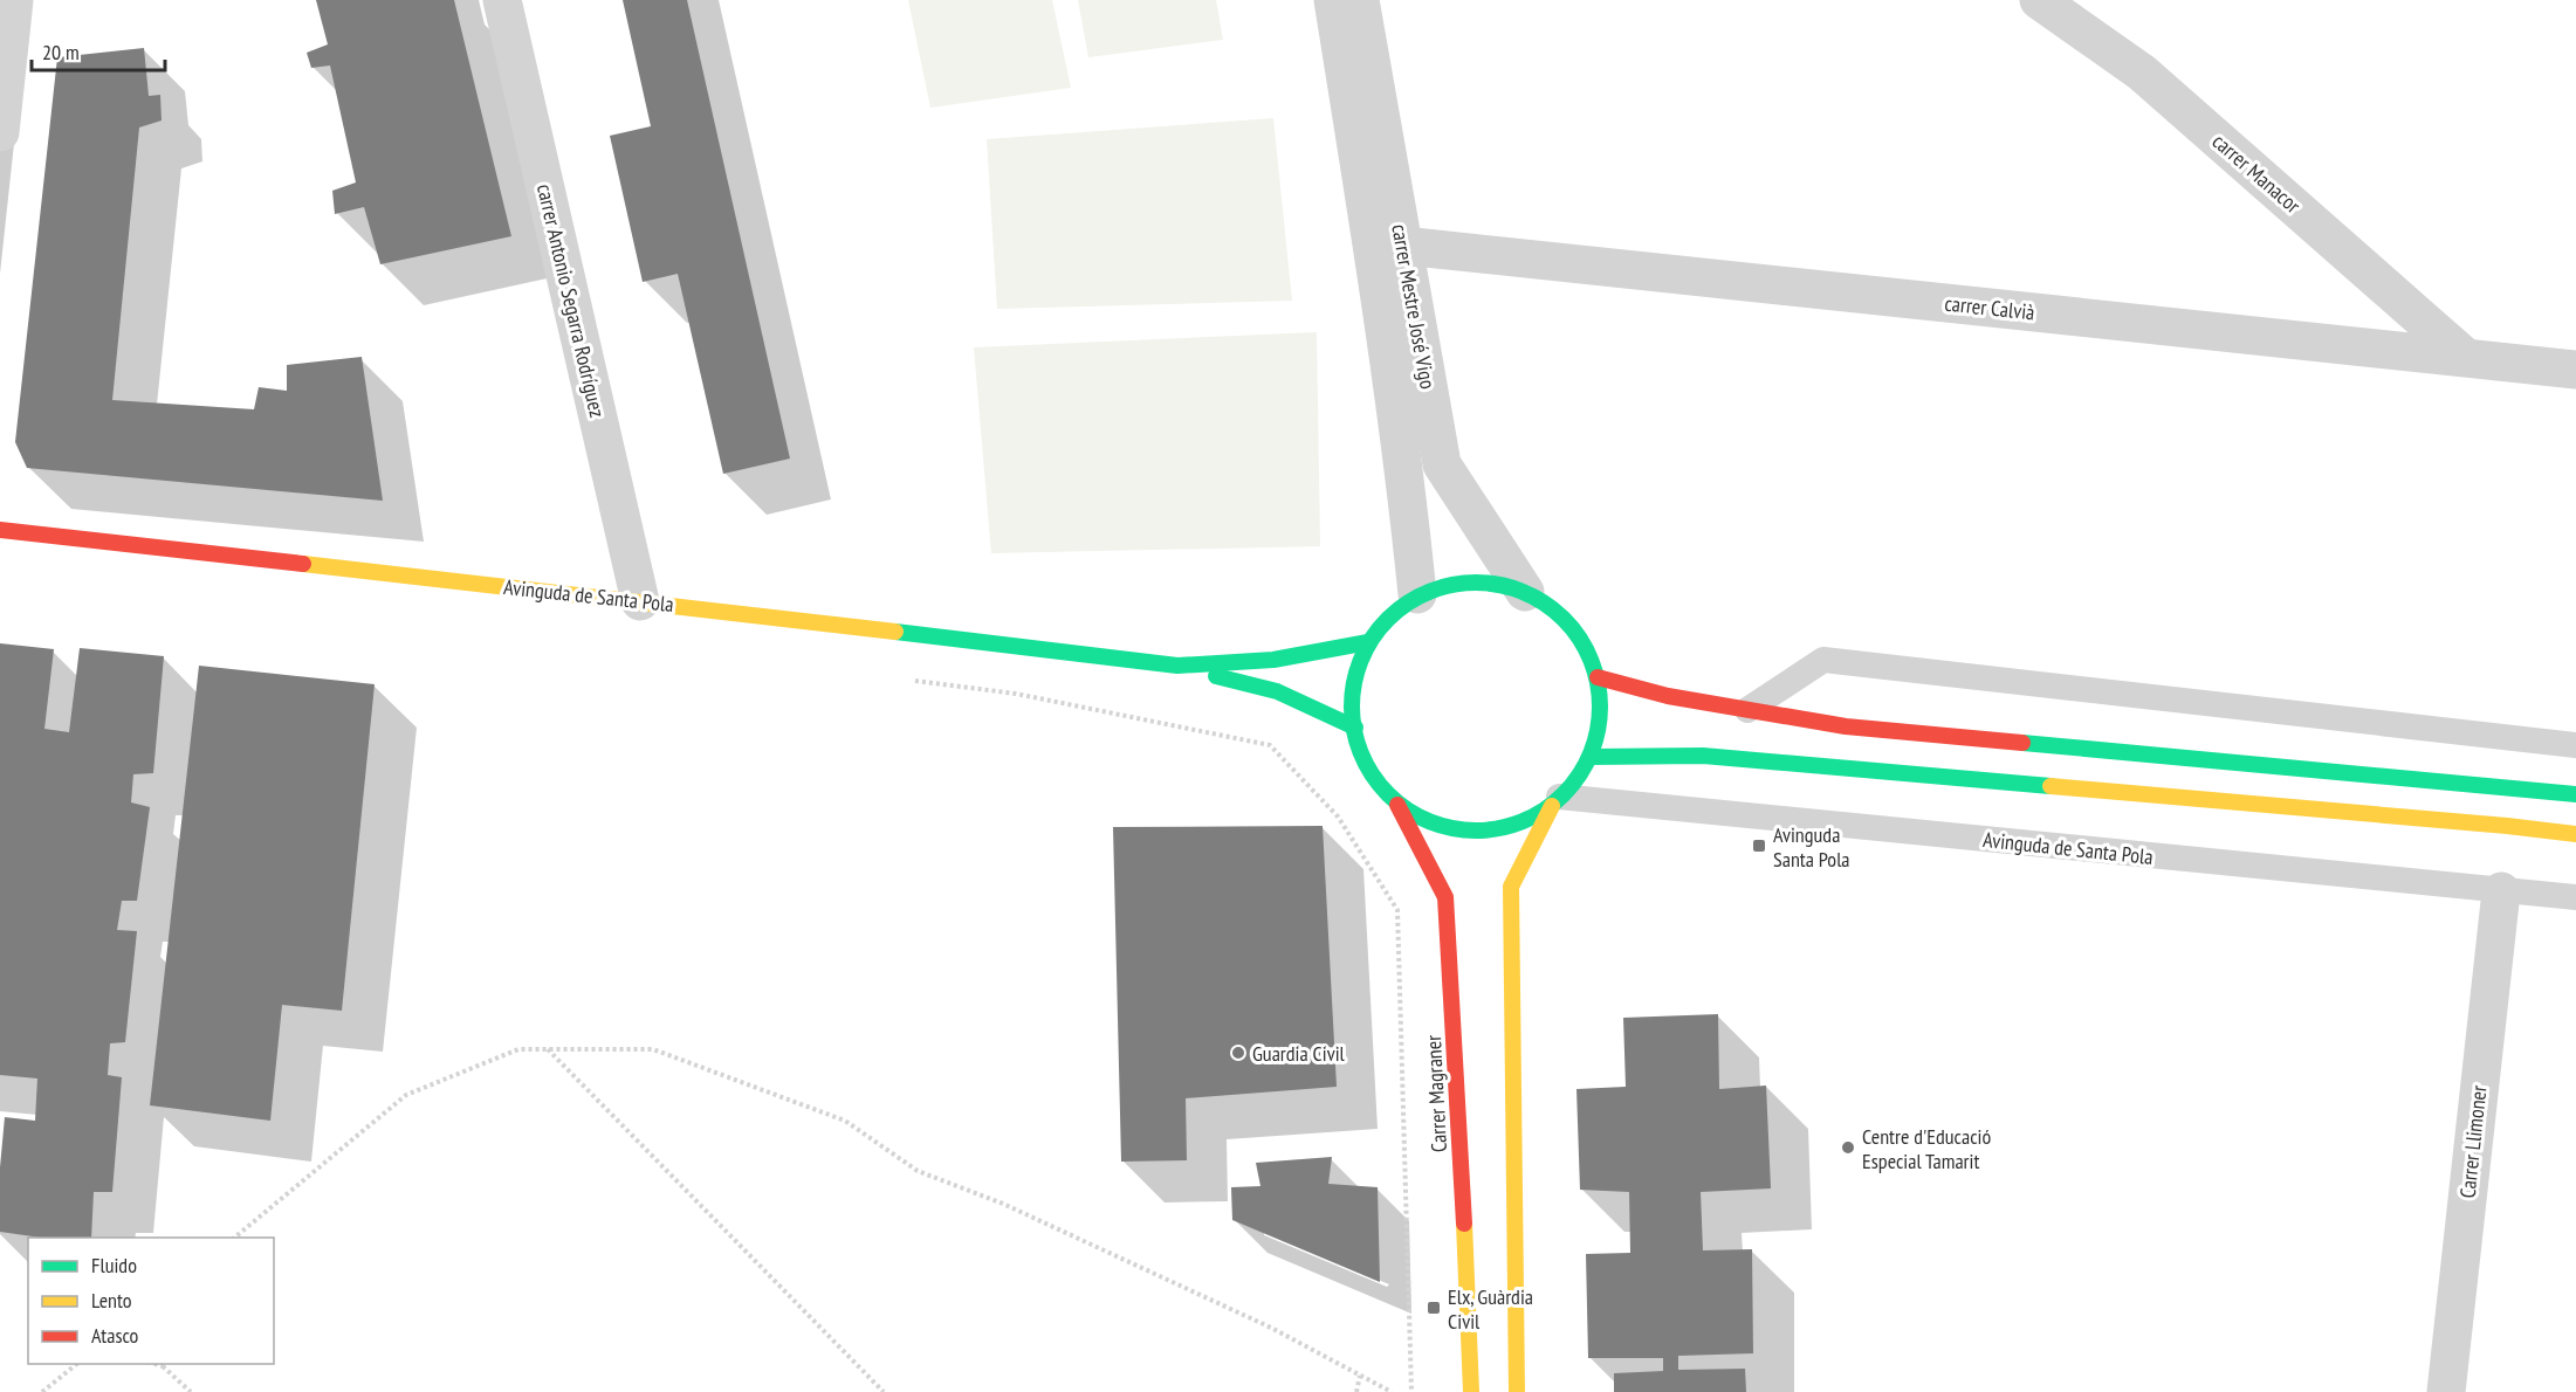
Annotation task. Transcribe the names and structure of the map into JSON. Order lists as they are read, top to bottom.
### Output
{
  "streets": {
    "main road": ["Avinguda de Santa Pola", "Carrer Magraner"],
    "street": [
      "carrer Manacor",
      "carrer Antonio Segarra Rodríguez",
      "carrer Mestre José Vigo",
      "carrer Calvià",
      "Carrer Llimoner"
    ]
  },
  "crossings": [
    ["carrer Manacor", "carrer Calvià"],
    ["carrer Antonio Segarra Rodríguez", "Avinguda de Santa Pola"],
    ["carrer Mestre José Vigo", "carrer Calvià"],
    ["carrer Mestre José Vigo", "Avinguda de Santa Pola"],
    ["carrer Mestre José Vigo", "Carrer Magraner"],
    ["Avinguda de Santa Pola", "Carrer Magraner"],
    ["Avinguda de Santa Pola", "Carrer Llimoner"]
  ],
  "places": {
    "transit": ["Avinguda Santa Pola", "Elx, Guàrdia Civil"],
    "other": ["Guardia Civil", "Centre d'Educació Especial Tamarit"]
  },
  "legend": ["Fluido", "Lento", "Atasco"],
  "scale_bar": "20 m"
}
